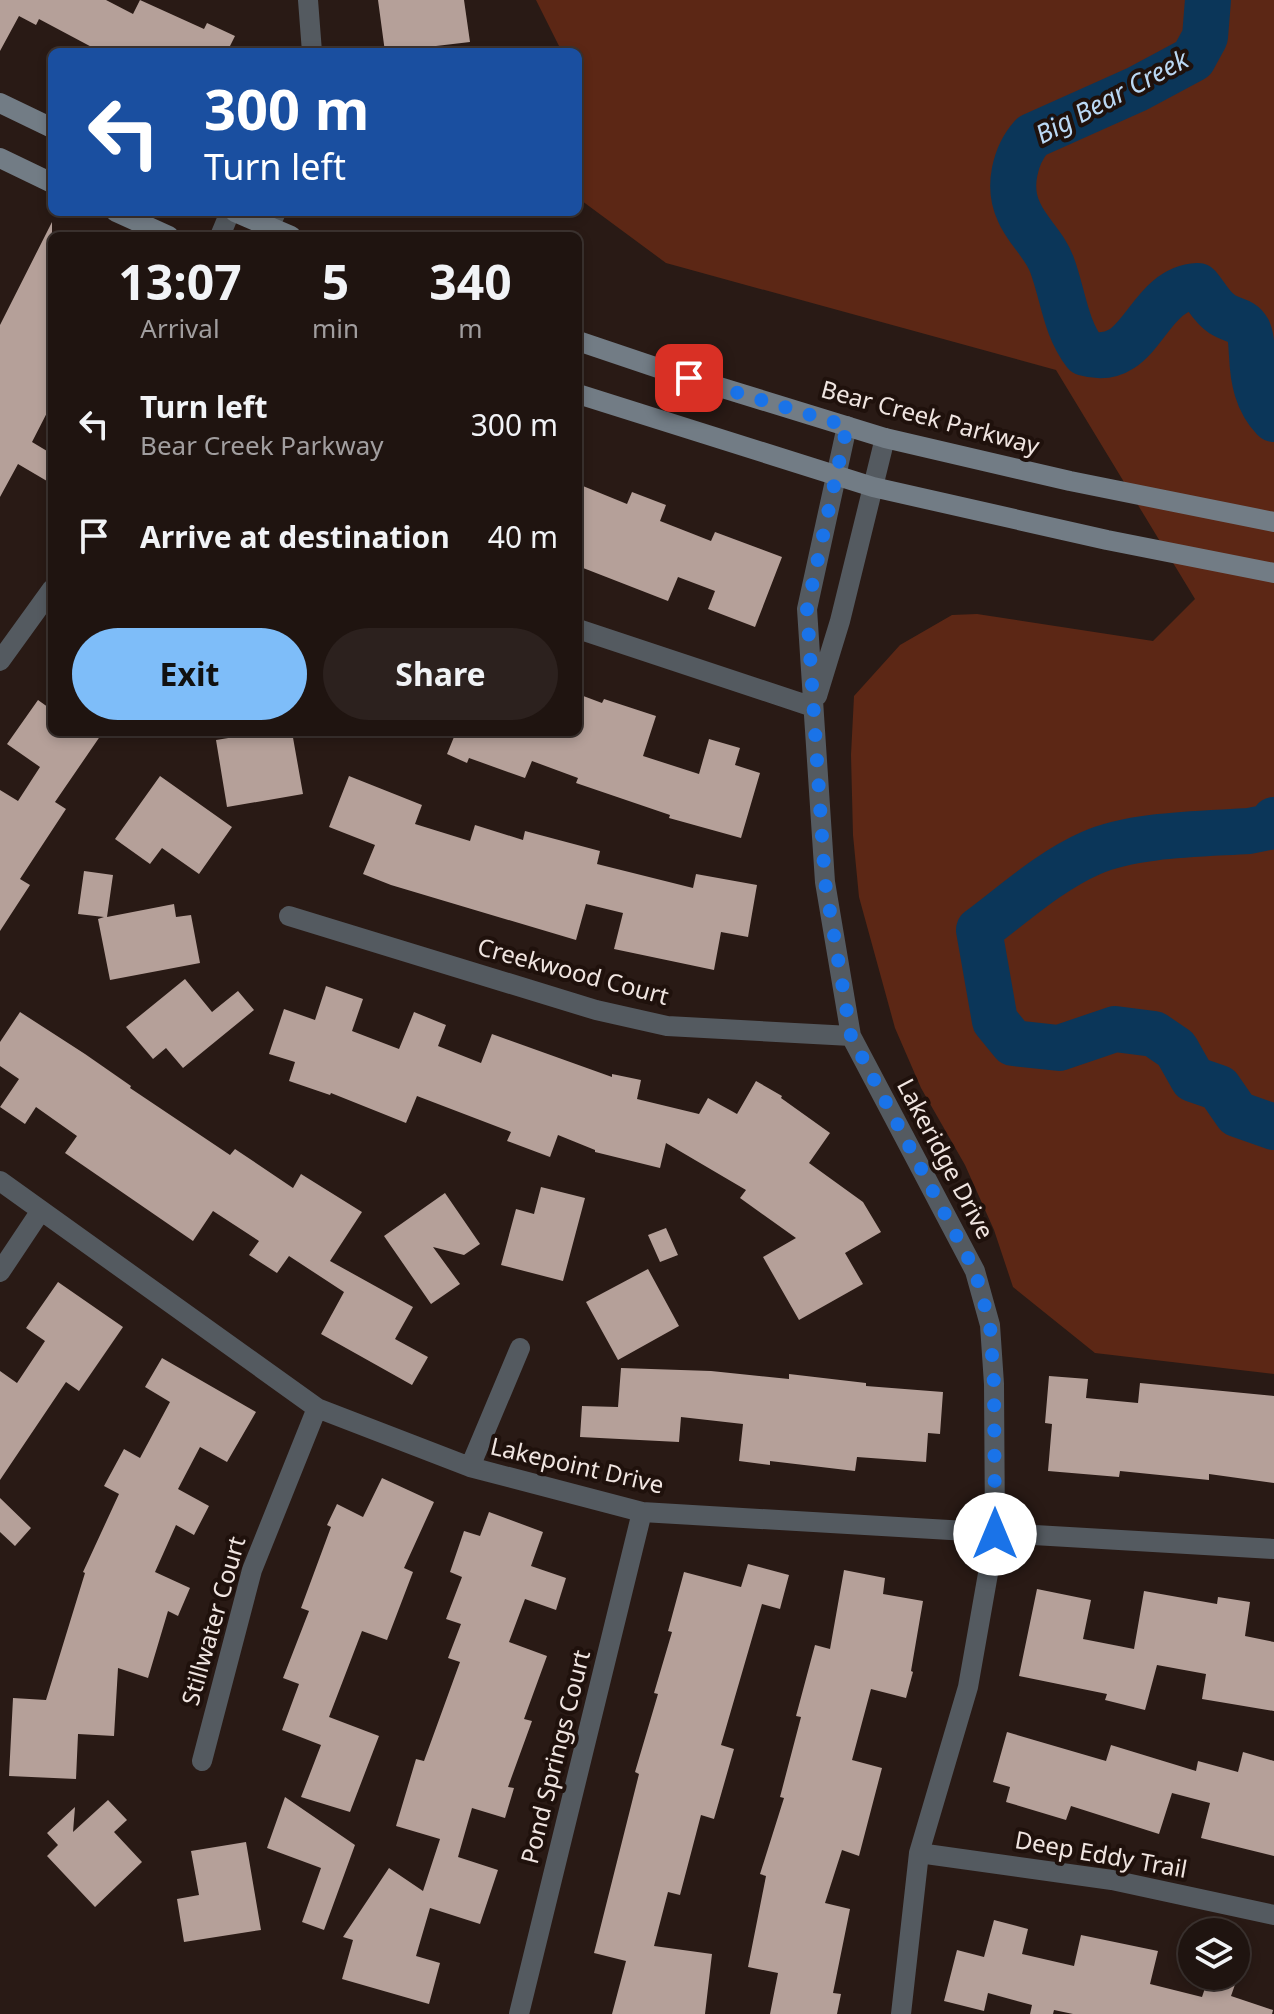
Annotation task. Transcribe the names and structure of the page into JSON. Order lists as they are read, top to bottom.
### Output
{
  "streets": {
    "main road": ["Bear Creek Parkway"],
    "street": [
      "Creekwood Court",
      "Lakeridge Drive",
      "Lakepoint Drive",
      "Stillwater Court",
      "Pond Springs Court",
      "Deep Eddy Trail"
    ]
  },
  "crossings": [
    ["Bear Creek Parkway", "Lakeridge Drive"],
    ["Creekwood Court", "Lakeridge Drive"],
    ["Lakeridge Drive", "Lakepoint Drive"],
    ["Lakeridge Drive", "Deep Eddy Trail"],
    ["Lakepoint Drive", "Stillwater Court"],
    ["Lakepoint Drive", "Pond Springs Court"]
  ],
  "water": ["Big Bear Creek"],
  "page": {
    "turn": ["300 m", "Turn left"],
    "eta": [
      "13:07",
      "Arrival",
      "5",
      "min",
      "340",
      "m"
    ],
    "list": [
      {
        "name": "Turn left",
        "note": "Bear Creek Parkway",
        "value": "300 m"
      },
      {
        "name": "Arrive at destination",
        "value": "40 m"
      }
    ],
    "buttons": ["Exit", "Share"]
  }
}
